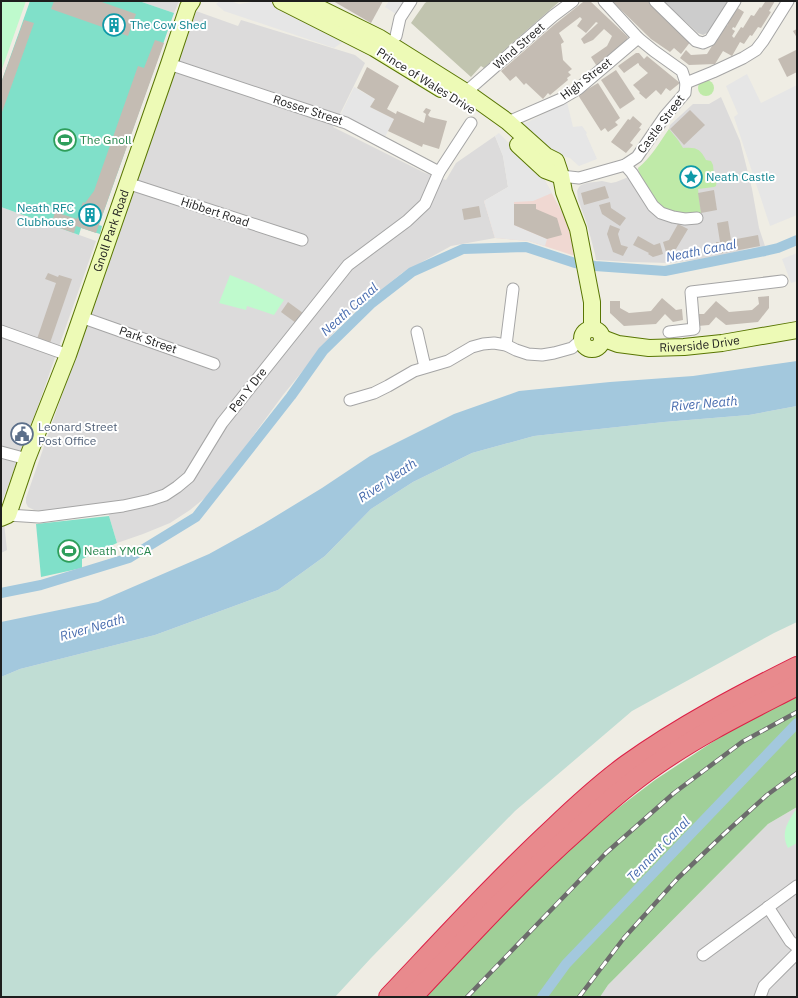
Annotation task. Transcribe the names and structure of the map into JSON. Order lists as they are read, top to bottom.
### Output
{
  "streets": {
    "main road": ["Prince of Wales Drive", "Gnoll Park Road", "Riverside Drive"],
    "street": [
      "Wind Street",
      "High Street",
      "Rosser Street",
      "Castle Street",
      "Hibbert Road",
      "Park Street",
      "Pen Y Dre"
    ]
  },
  "crossings": [
    ["Wind Street", "Prince of Wales Drive"],
    ["High Street", "Prince of Wales Drive"],
    ["Prince of Wales Drive", "Castle Street"],
    ["Prince of Wales Drive", "Riverside Drive"],
    ["Rosser Street", "Gnoll Park Road"],
    ["Rosser Street", "Pen Y Dre"],
    ["Hibbert Road", "Gnoll Park Road"],
    ["Gnoll Park Road", "Park Street"],
    ["Gnoll Park Road", "Pen Y Dre"]
  ],
  "water": ["Neath Canal", "River Neath", "Tennant Canal"],
  "places": {
    "building": ["The Cow Shed", "Neath RFC Clubhouse"],
    "sports": ["The Gnoll", "Neath YMCA"],
    "place": ["Neath Castle"],
    "public building": ["Leonard Street Post Office"]
  }
}
